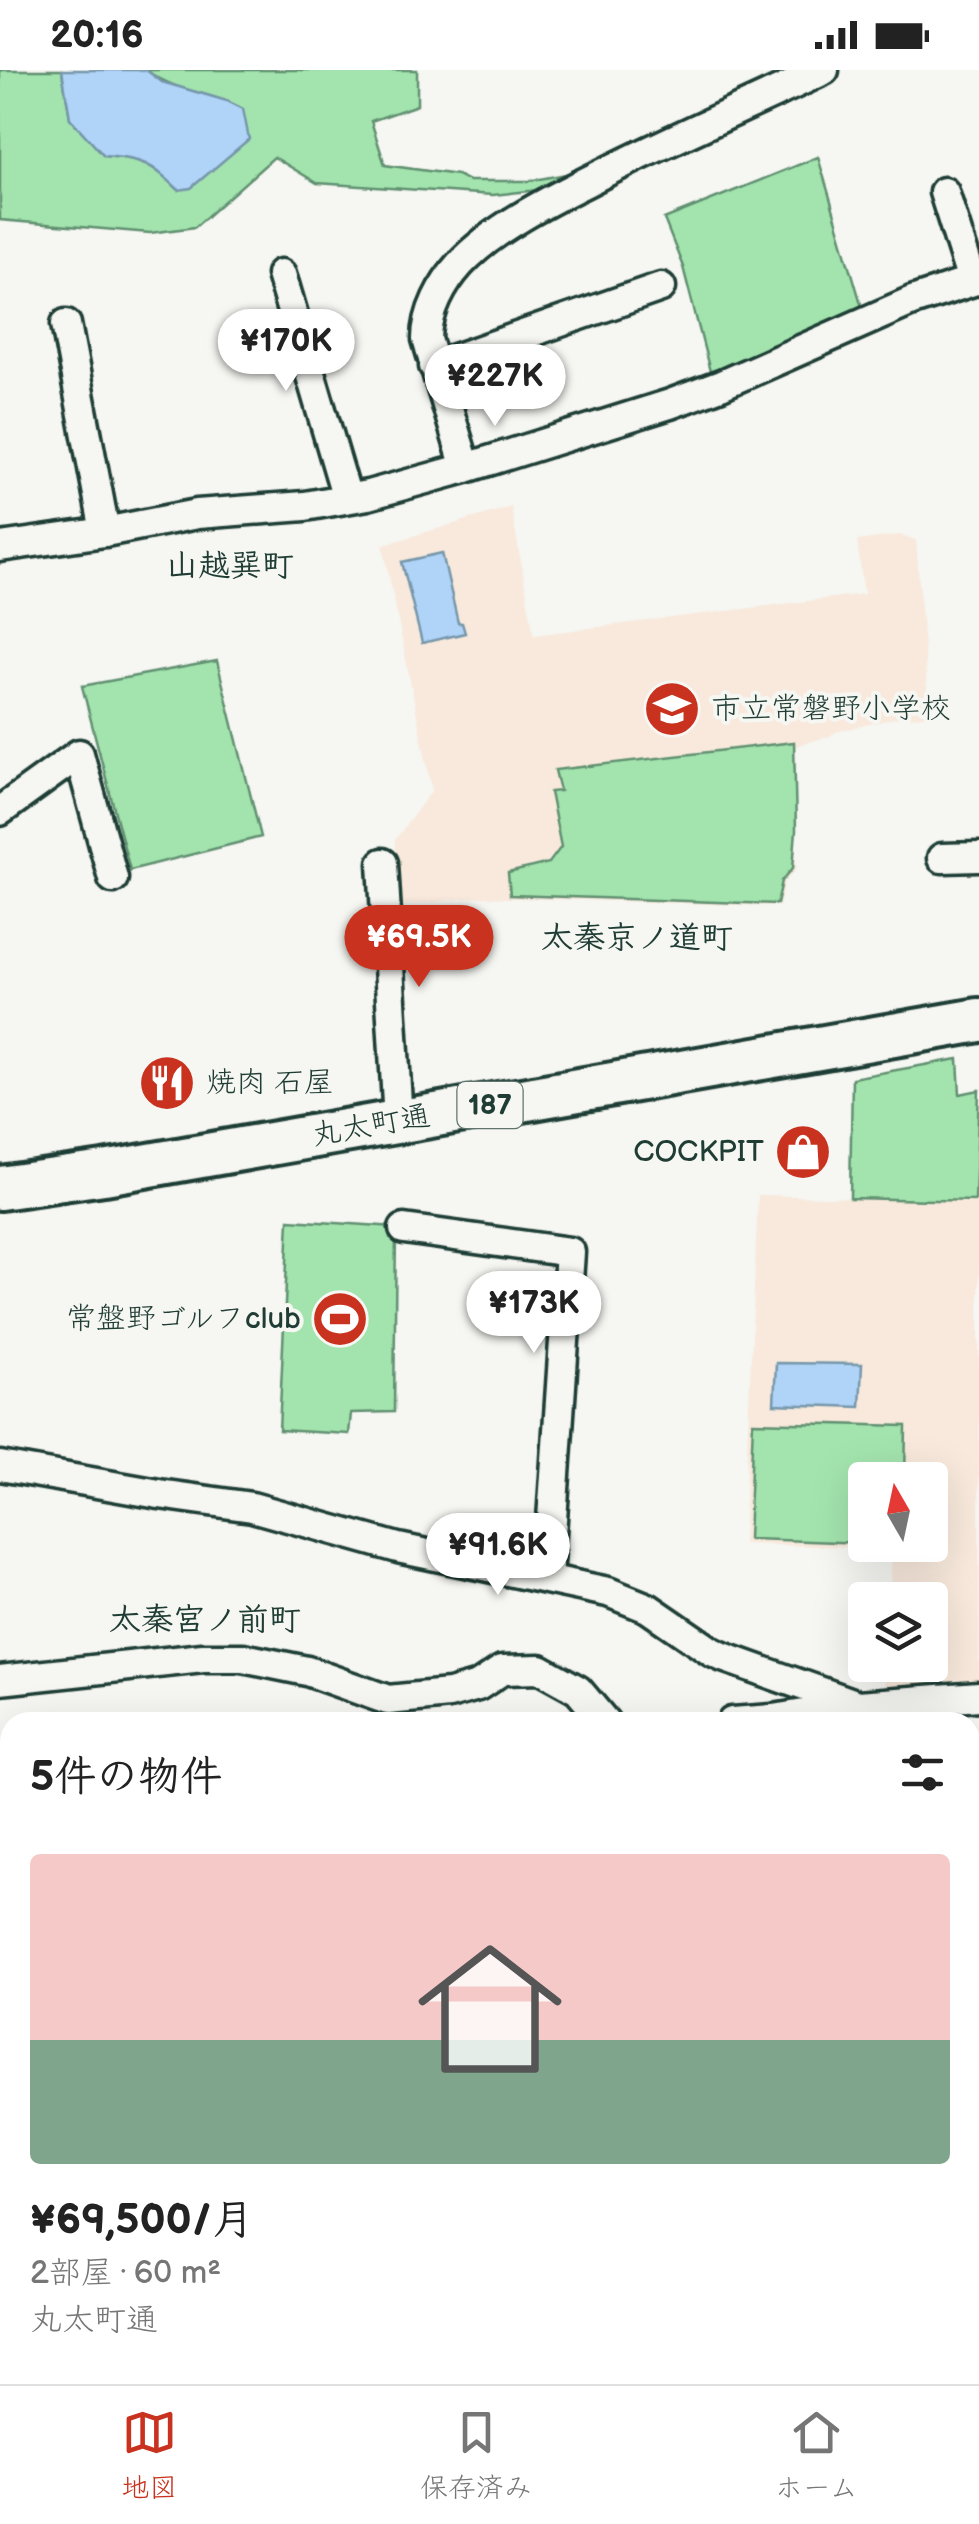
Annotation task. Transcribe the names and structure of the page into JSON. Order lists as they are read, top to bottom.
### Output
{
  "streets": {
    "main road": ["187", "丸太町通"]
  },
  "districts": ["山越巽町", "太秦京ノ道町", "太秦宮ノ前町"],
  "places": {
    "school or university": ["市立常磐野小学校"],
    "restaurant": ["焼肉 石屋"],
    "shop": ["COCKPIT"],
    "sports": ["常盤野ゴルフclub"]
  },
  "north": "top",
  "page": {
    "status": "20:16",
    "price": [
      "¥170K",
      "¥227K",
      "¥69.5K",
      "¥173K",
      "¥91.6K"
    ],
    "heading": "5件の物件",
    "list": [
      {
        "name": "¥69,500/月",
        "note": "2部屋 · 60 m² · 丸太町通"
      }
    ],
    "tabs": ["地図", "保存済み", "ホーム"]
  }
}
